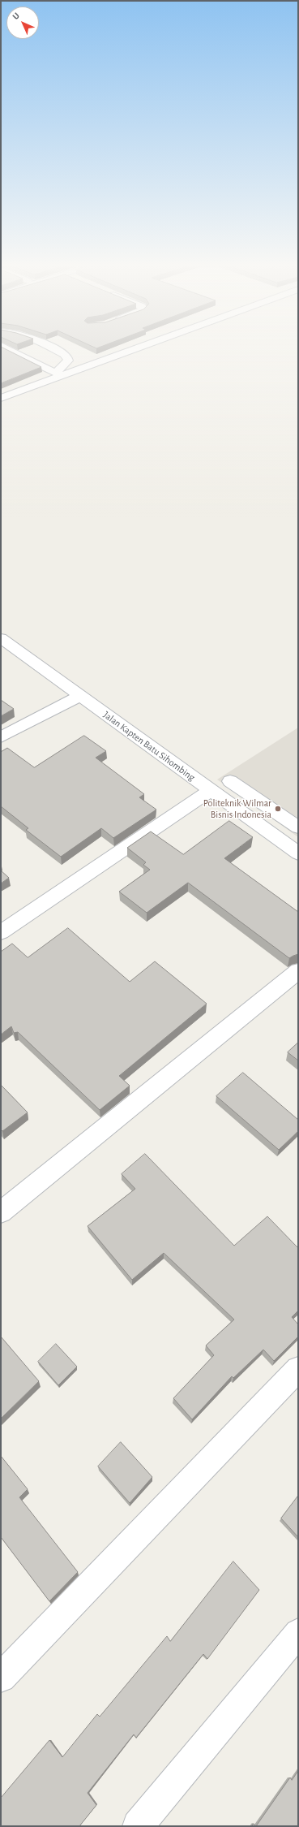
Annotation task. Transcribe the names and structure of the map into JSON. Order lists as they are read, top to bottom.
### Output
{
  "streets": {
    "street": ["Jalan Kapten Batu Sihombing"]
  },
  "places": ["Politeknik Wilmar Bisnis Indonesia"],
  "north": "top left"
}
